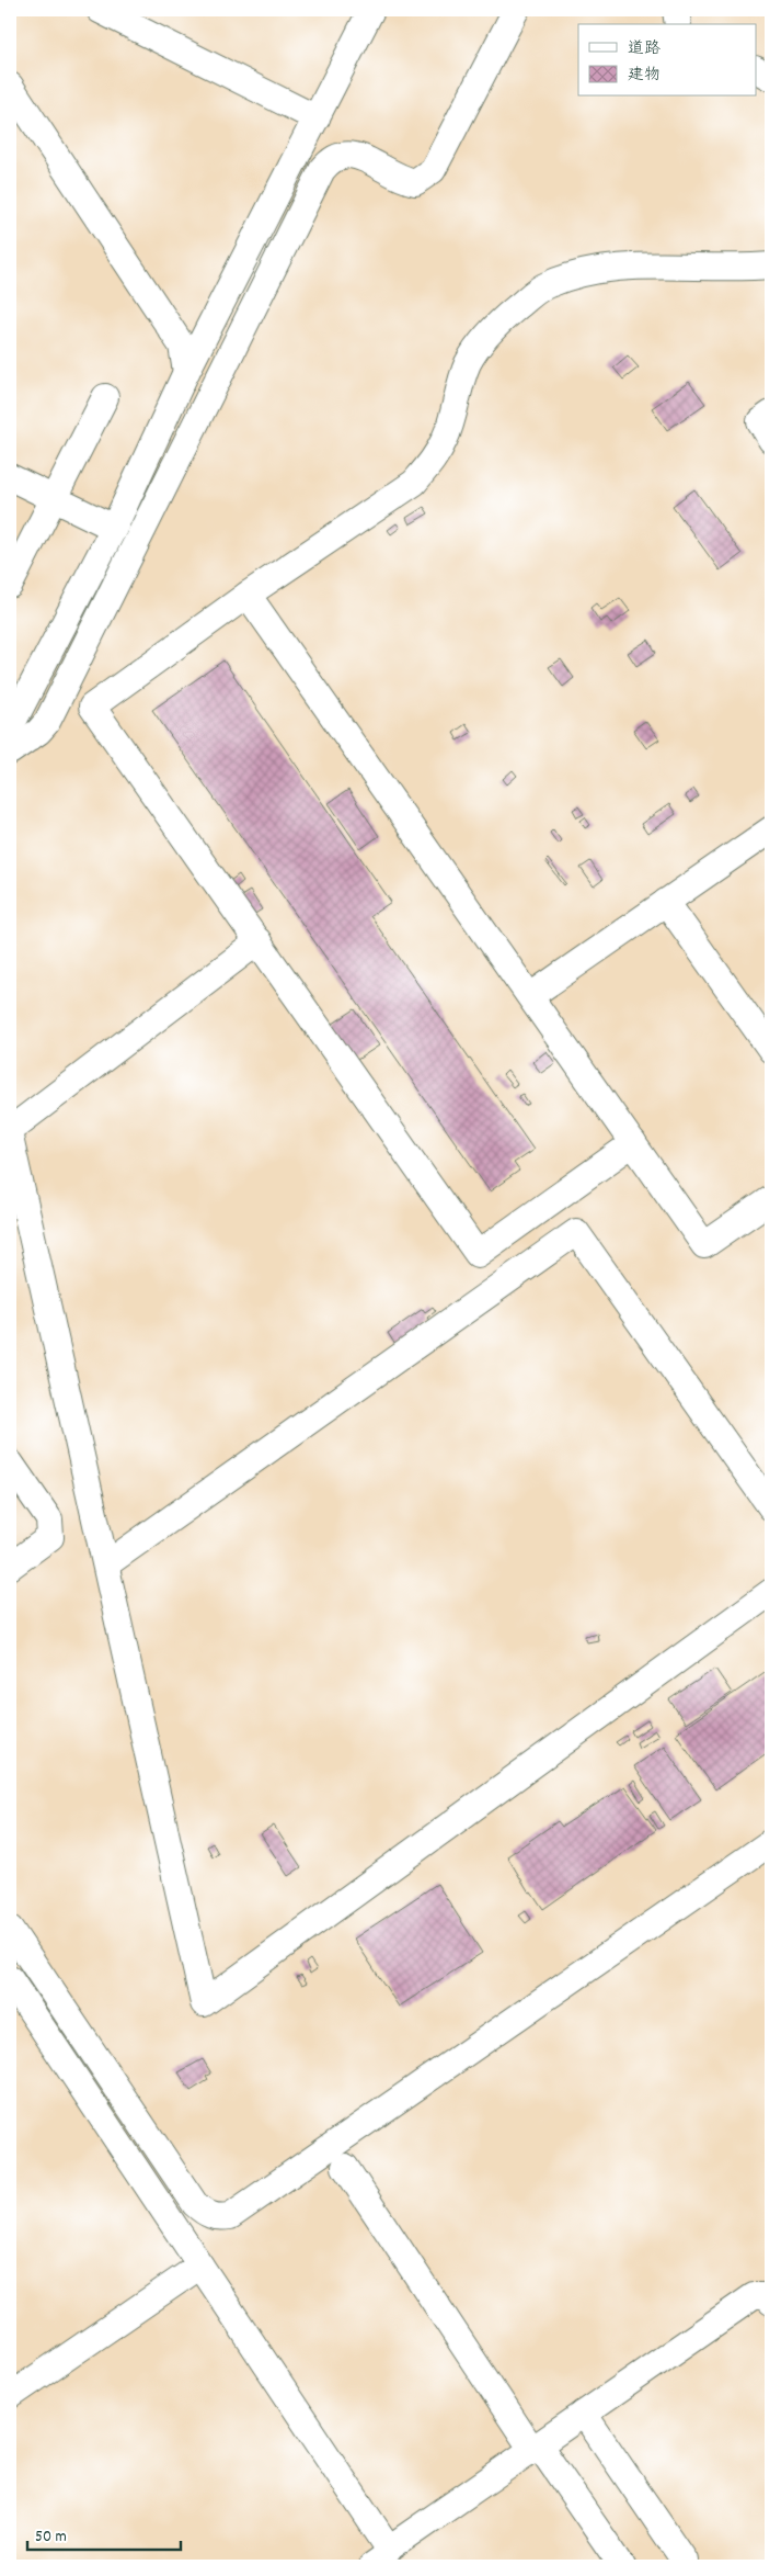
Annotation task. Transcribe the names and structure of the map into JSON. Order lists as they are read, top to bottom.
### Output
{
  "legend": ["道路", "建物"],
  "scale_bar": "50 m"
}
